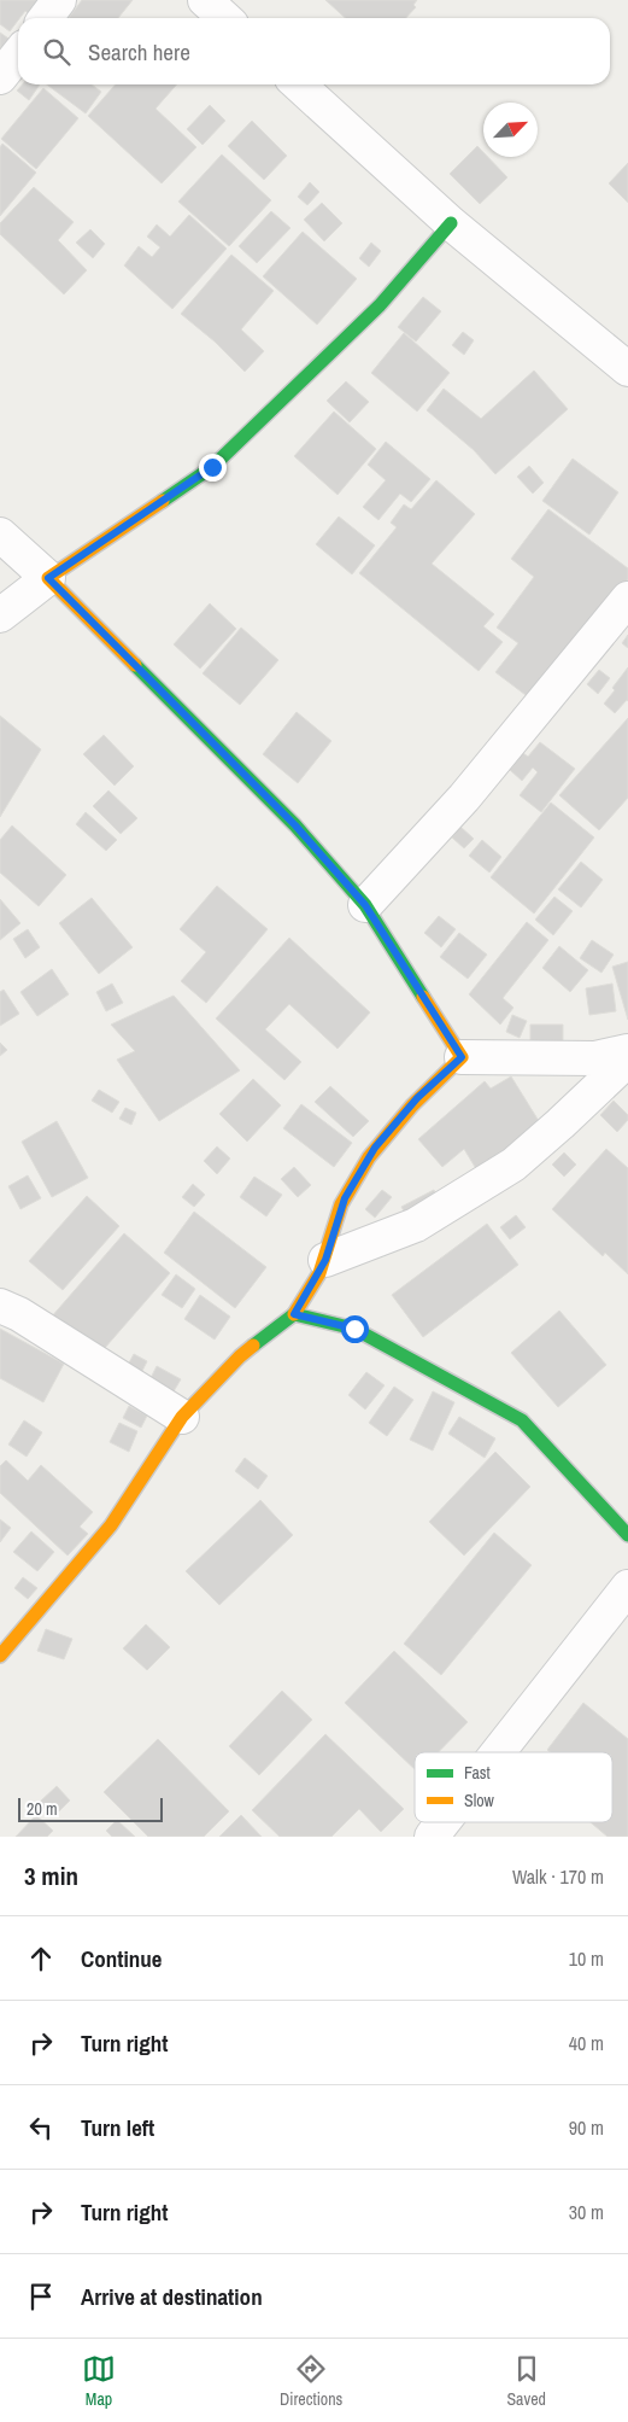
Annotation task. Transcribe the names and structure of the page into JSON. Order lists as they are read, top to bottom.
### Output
{
  "legend": ["Fast", "Slow"],
  "scale_bar": "20 m",
  "north": "top right",
  "page": {
    "search": "Search here",
    "scale": "20 m",
    "heading": ["3 min", "Walk · 170 m"],
    "list": [
      ["Continue", "10 m"],
      ["Turn right", "40 m"],
      ["Turn left", "90 m"],
      ["Turn right", "30 m"],
      "Arrive at destination"
    ],
    "nav": ["Map", "Directions", "Saved"]
  }
}
